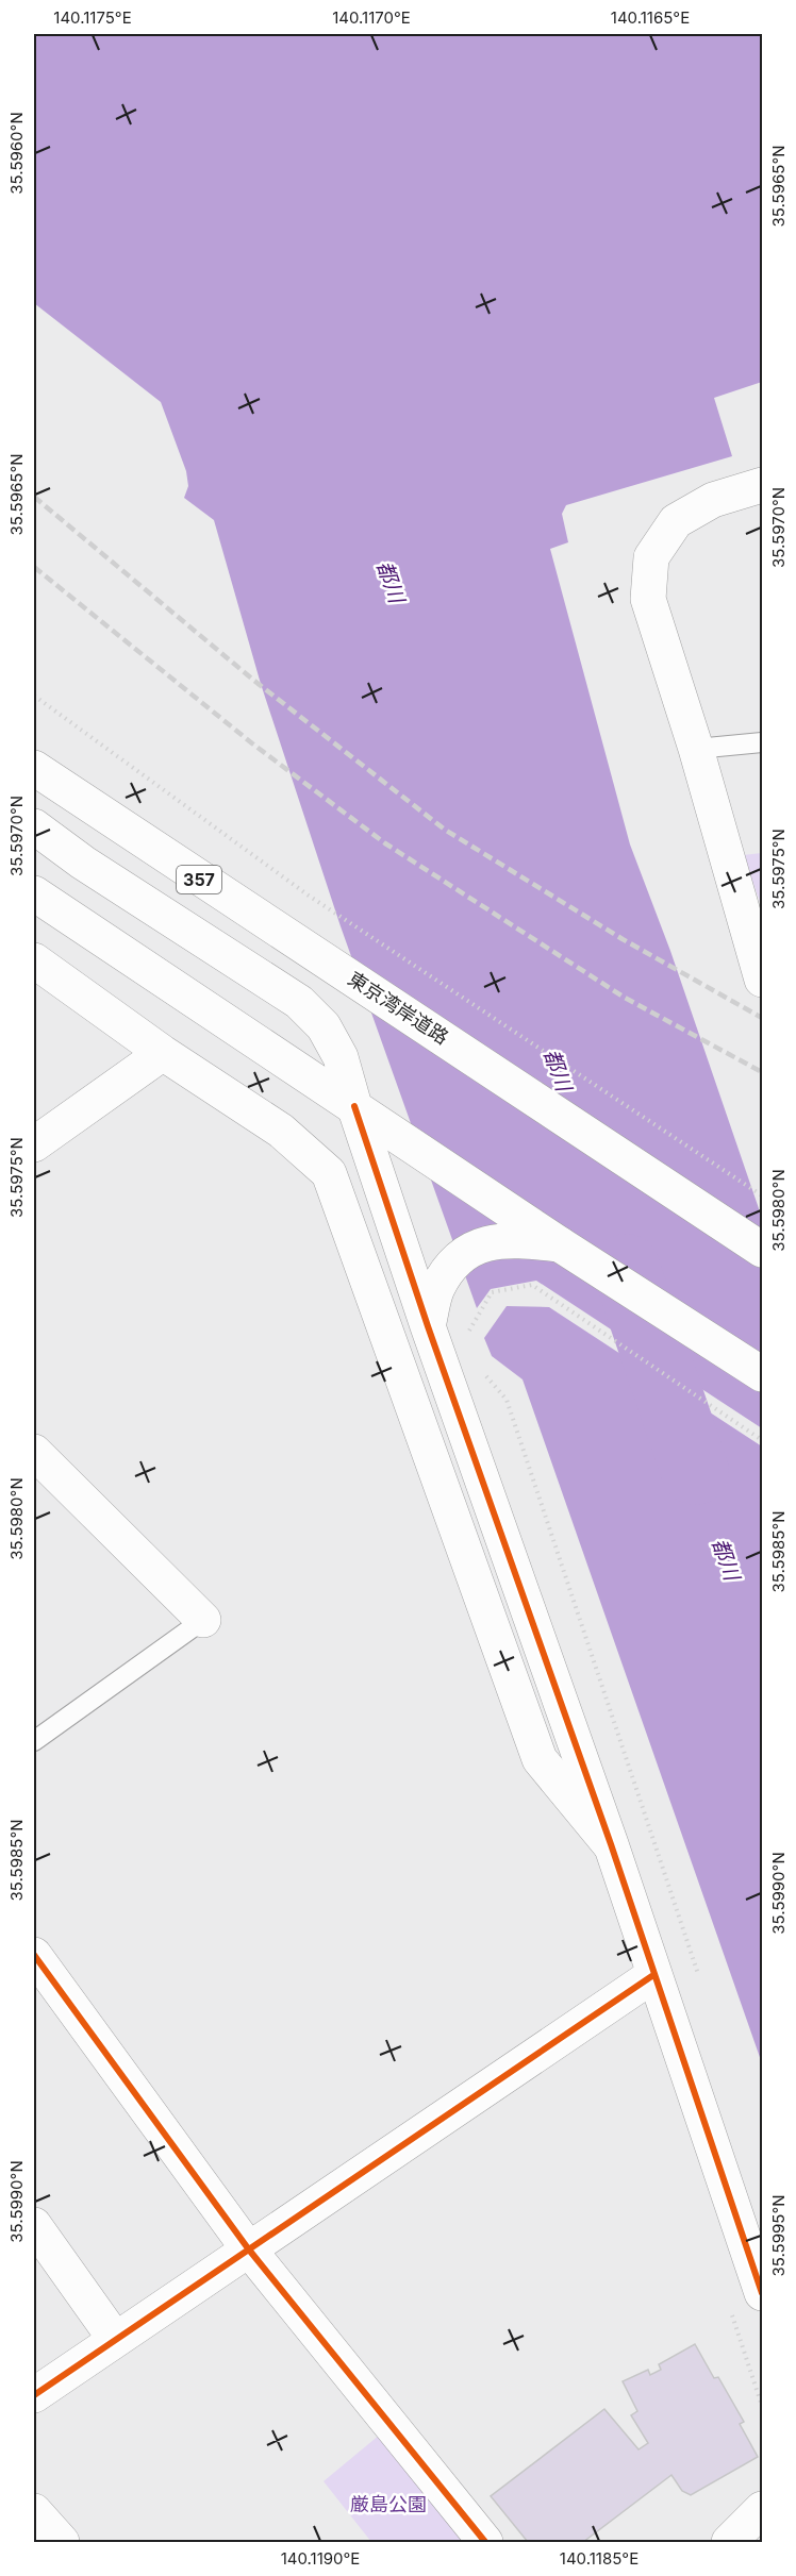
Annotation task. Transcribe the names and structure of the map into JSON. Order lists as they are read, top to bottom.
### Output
{
  "streets": {
    "main road": ["357", "東京湾岸道路"]
  },
  "water": ["都川"],
  "parks": ["厳島公園"],
  "coordinates": [
    "140.1175°E",
    "140.1170°E",
    "140.1165°E",
    "35.5960°N",
    "35.5965°N",
    "35.5970°N",
    "35.5975°N",
    "35.5980°N",
    "35.5985°N",
    "35.5990°N",
    "35.5995°N",
    "140.1190°E",
    "140.1185°E"
  ]
}
